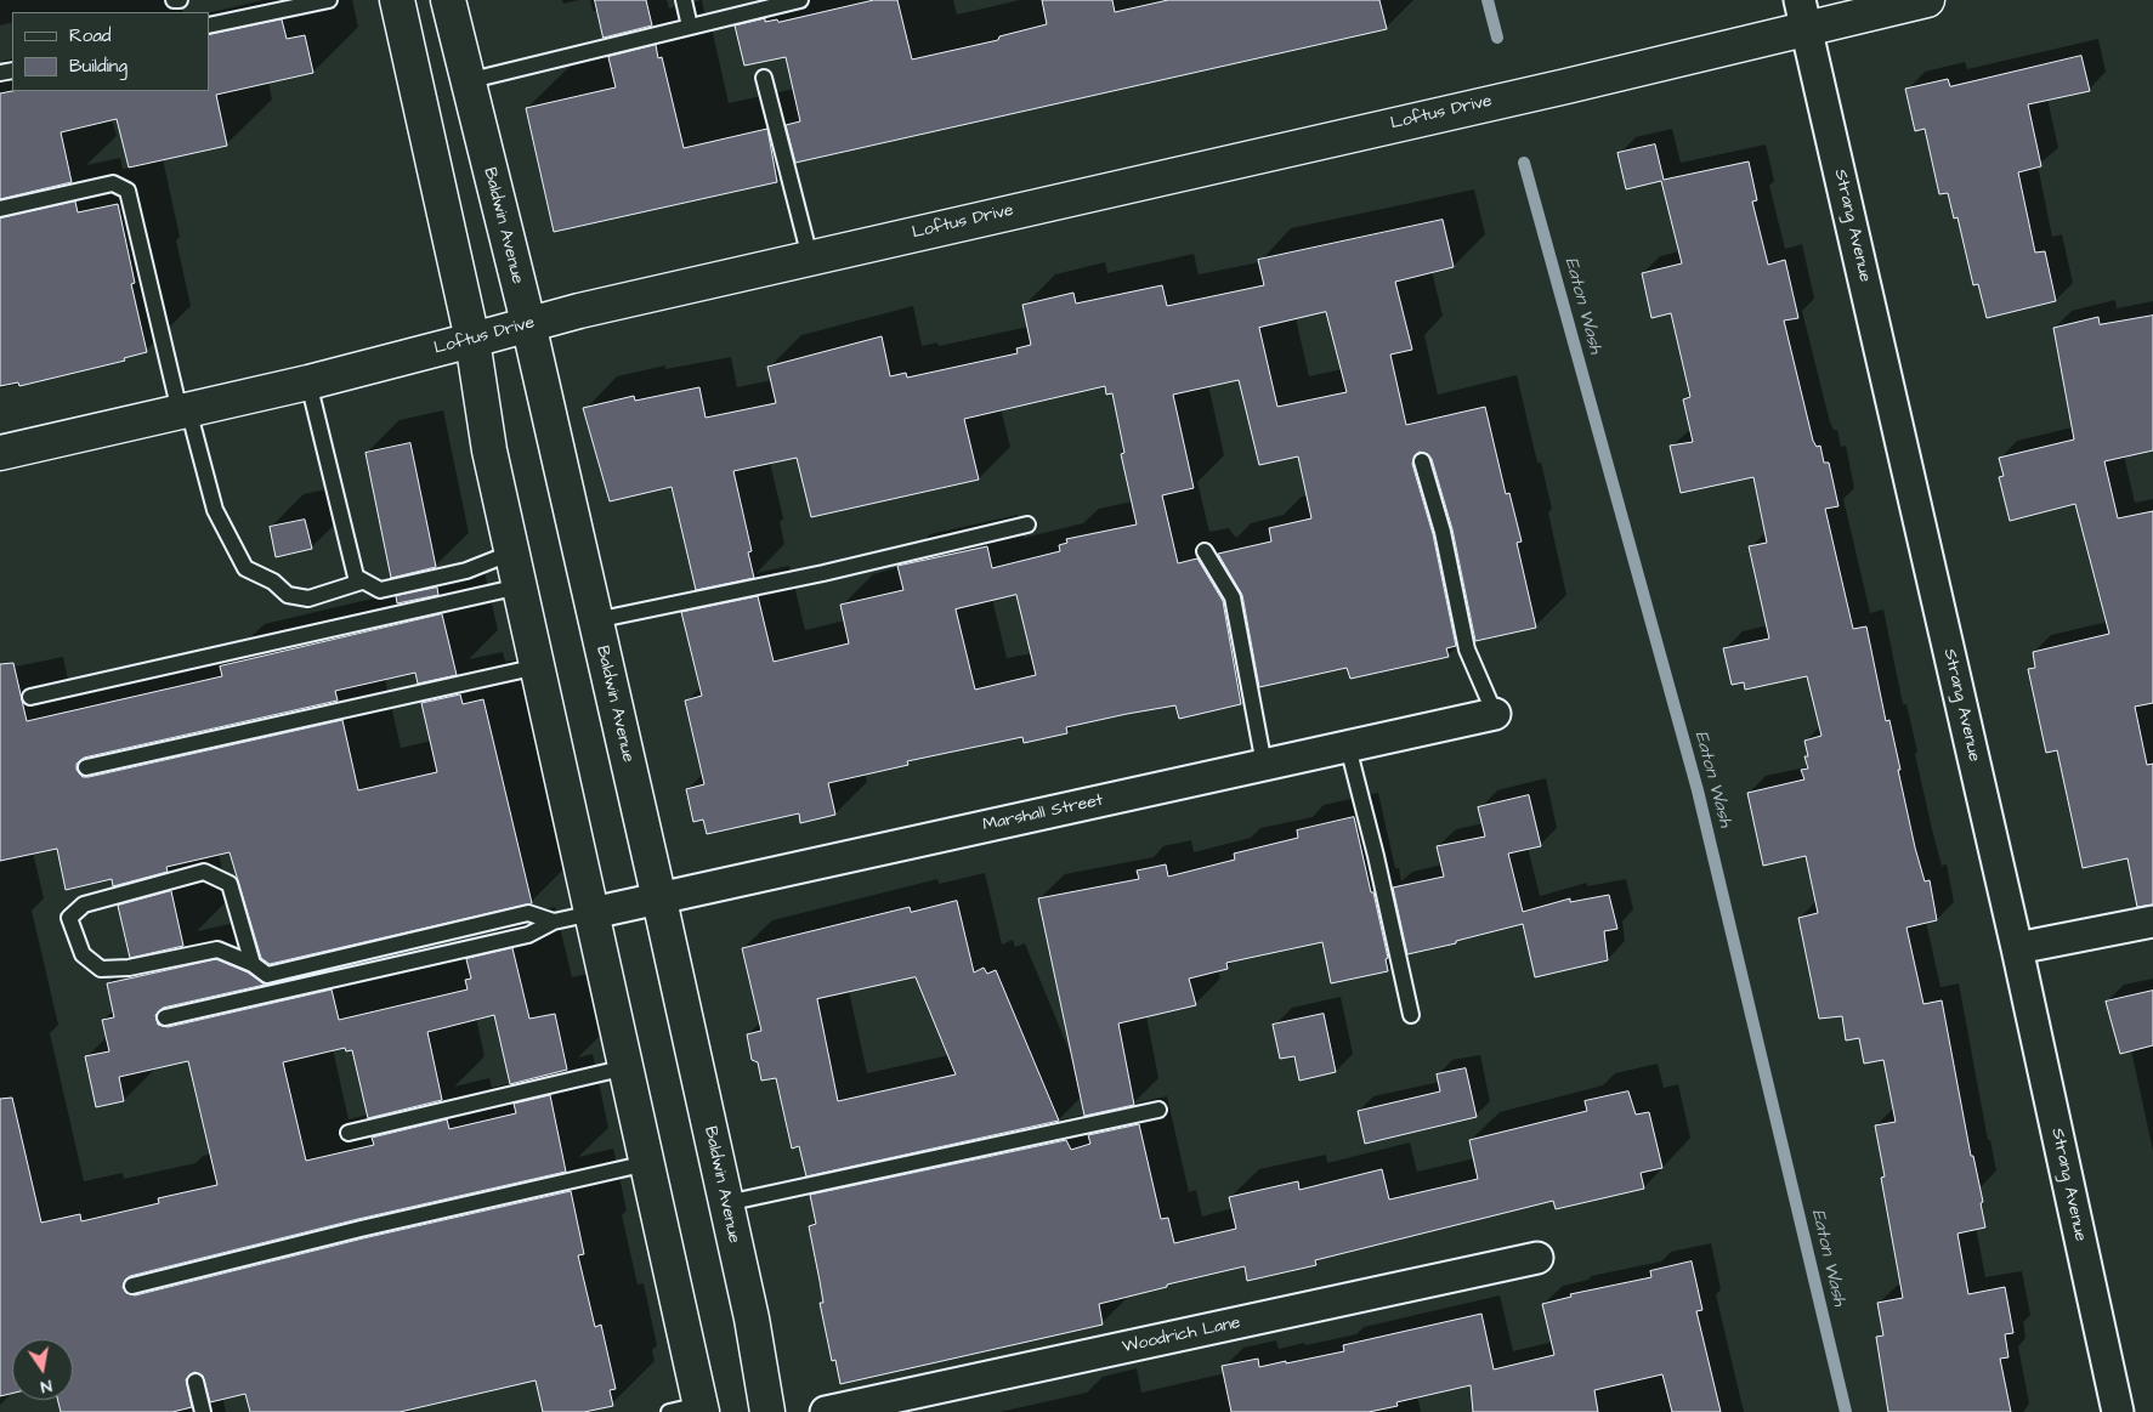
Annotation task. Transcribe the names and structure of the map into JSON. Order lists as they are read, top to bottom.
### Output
{
  "streets": {
    "main road": ["Loftus Drive", "Baldwin Avenue"],
    "street": ["Strang Avenue", "Marshall Street", "Woodrich Lane"]
  },
  "crossings": [
    ["Loftus Drive", "Baldwin Avenue"],
    ["Loftus Drive", "Strang Avenue"],
    ["Baldwin Avenue", "Marshall Street"]
  ],
  "water": ["Eaton Wash"],
  "legend": ["Road", "Building"],
  "north": "bottom"
}
